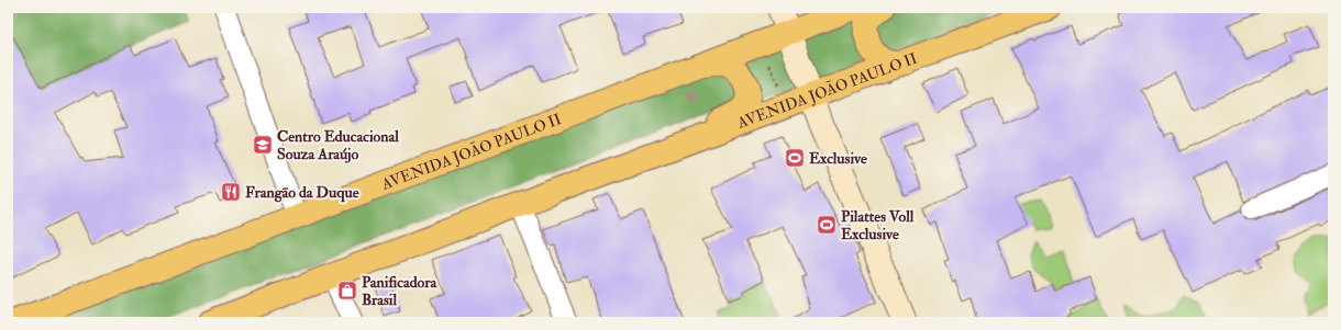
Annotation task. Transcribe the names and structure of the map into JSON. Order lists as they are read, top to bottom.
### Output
{
  "streets": {
    "main road": ["AVENIDA JOÃO PAULO II"]
  },
  "places": {
    "school or university": ["Centro Educacional Souza Araújo"],
    "sports": ["Exclusive", "Pilattes Voll Exclusive"],
    "restaurant": ["Frangão da Duque"],
    "shop": ["Panificadora Brasil"]
  }
}
